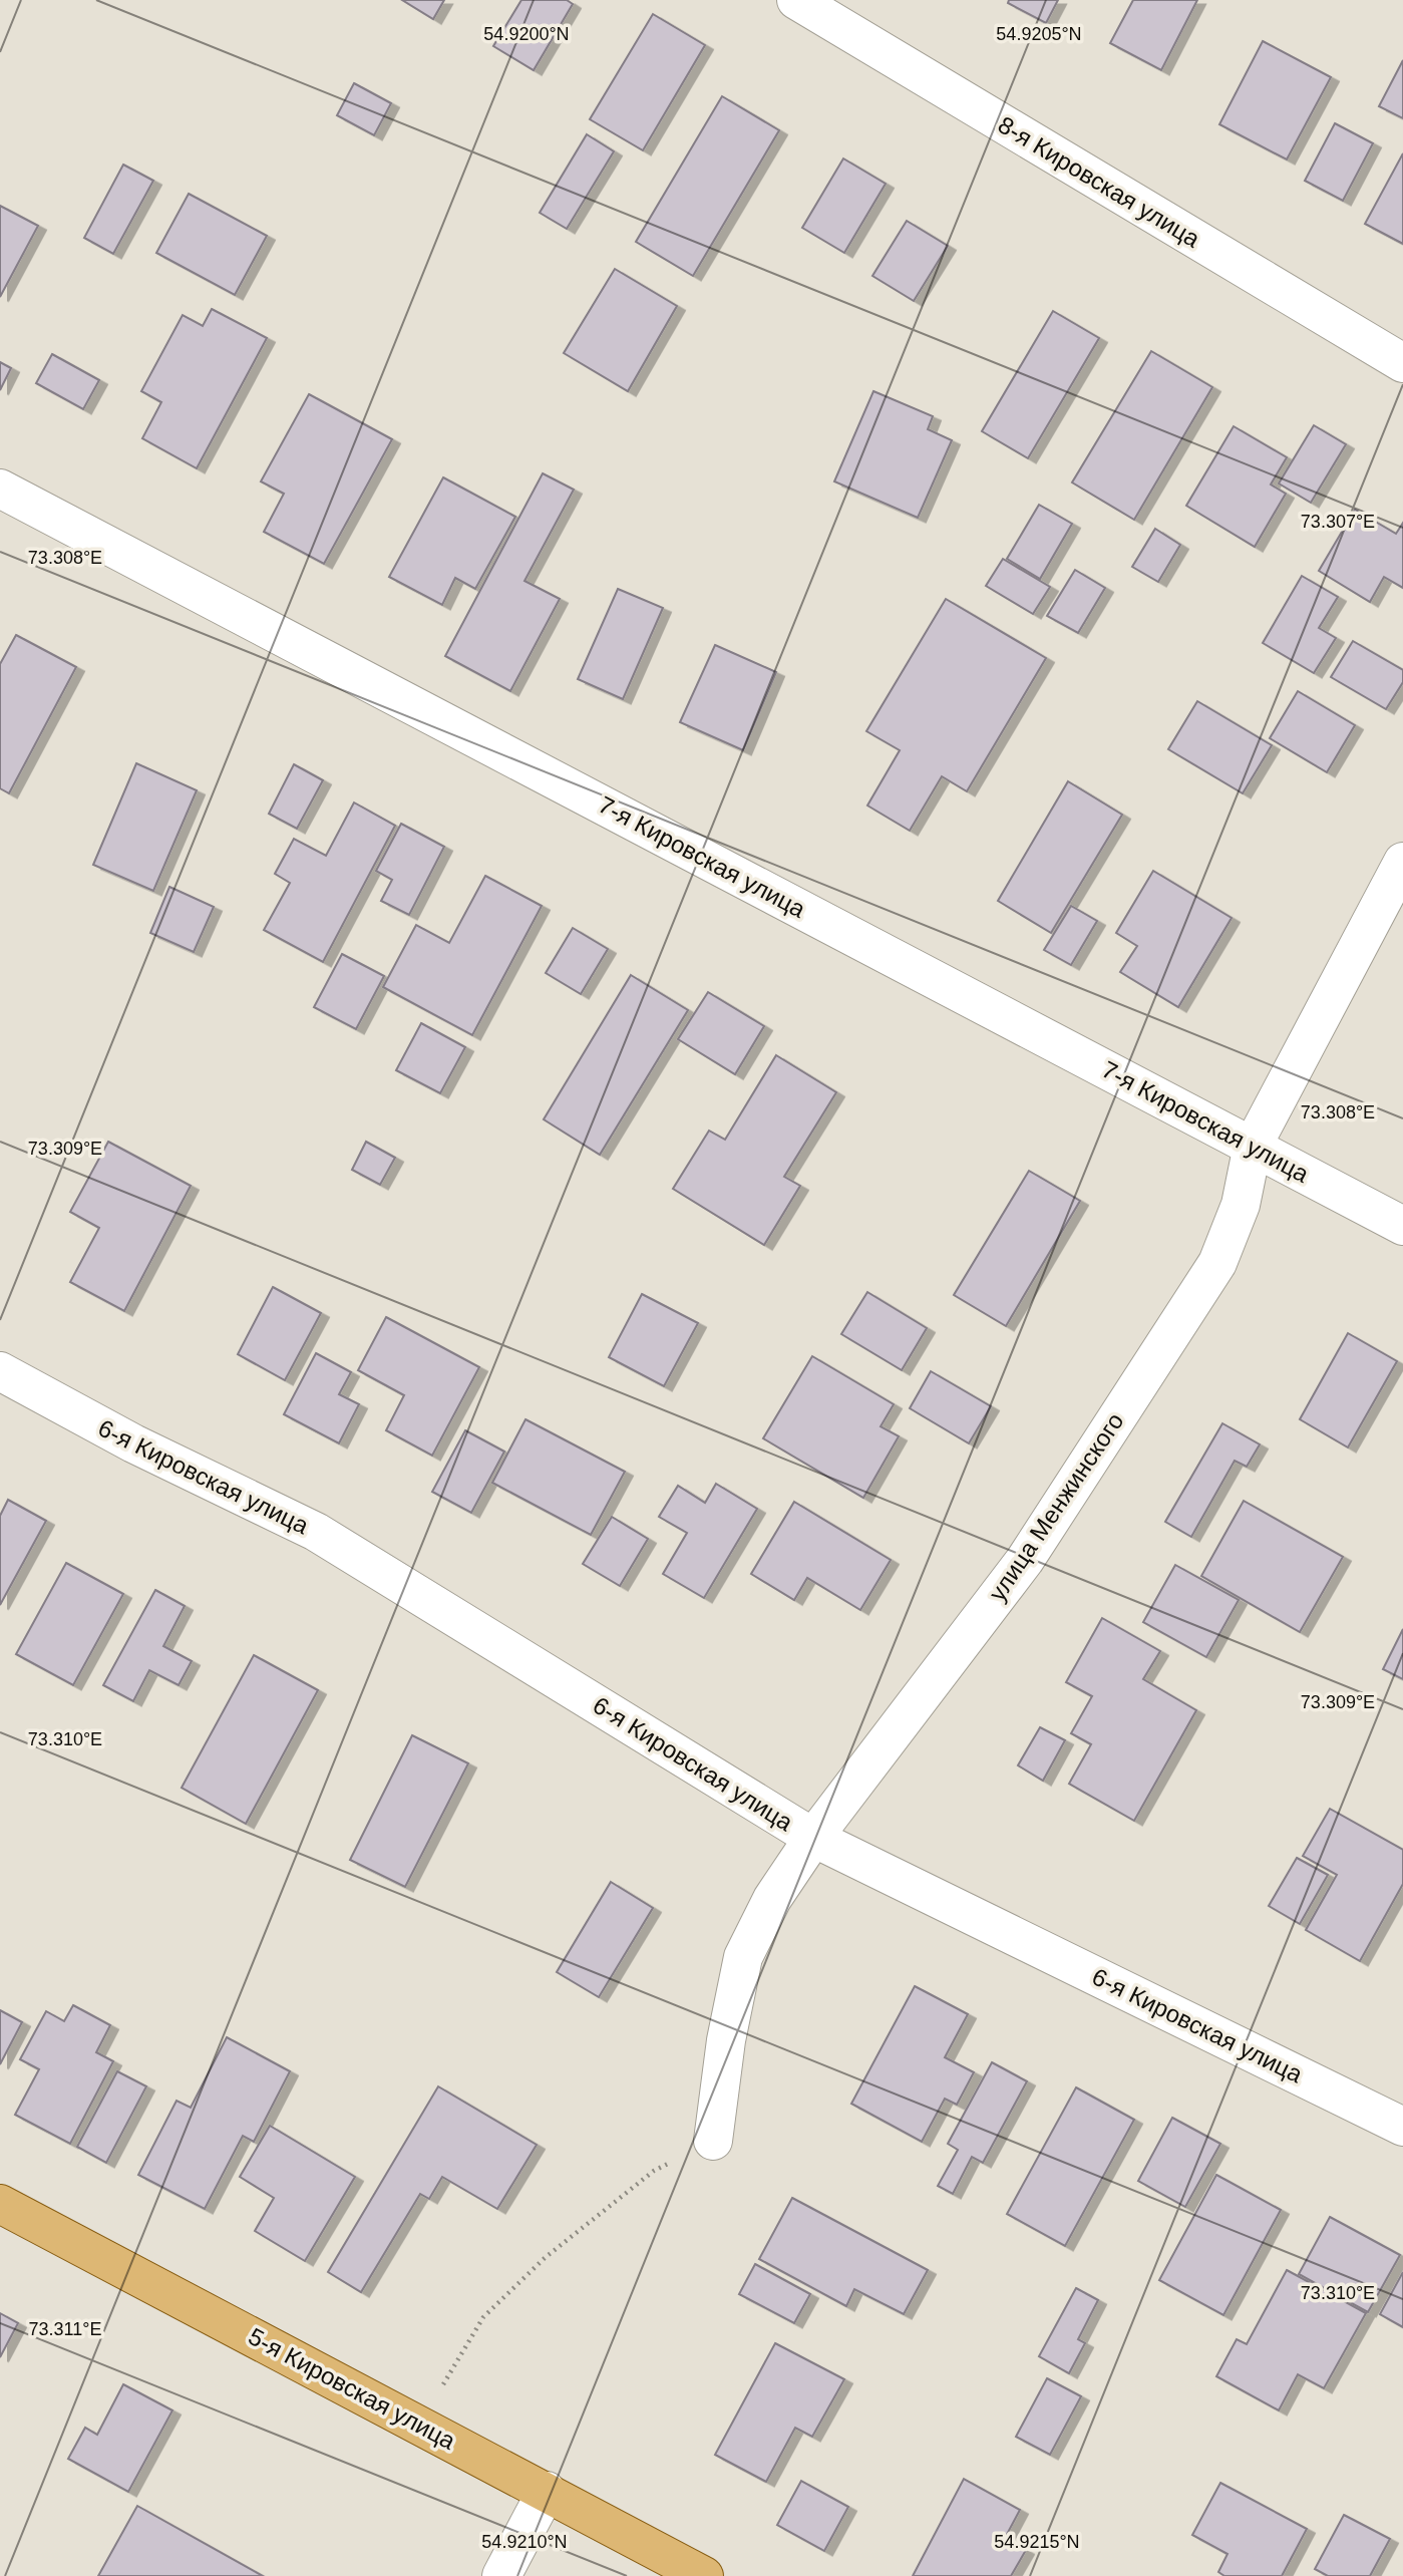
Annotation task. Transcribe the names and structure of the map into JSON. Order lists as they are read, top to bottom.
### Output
{
  "streets": {
    "main road": ["5-я Кировская улица"],
    "street": [
      "8-я Кировская улица",
      "7-я Кировская улица",
      "6-я Кировская улица",
      "улица Менжинского"
    ]
  },
  "crossings": [
    ["7-я Кировская улица", "улица Менжинского"],
    ["6-я Кировская улица", "улица Менжинского"]
  ],
  "coordinates": [
    "54.9200°N",
    "54.9205°N",
    "73.307°E",
    "73.308°E",
    "73.309°E",
    "73.310°E",
    "73.311°E",
    "54.9210°N",
    "54.9215°N"
  ]
}
